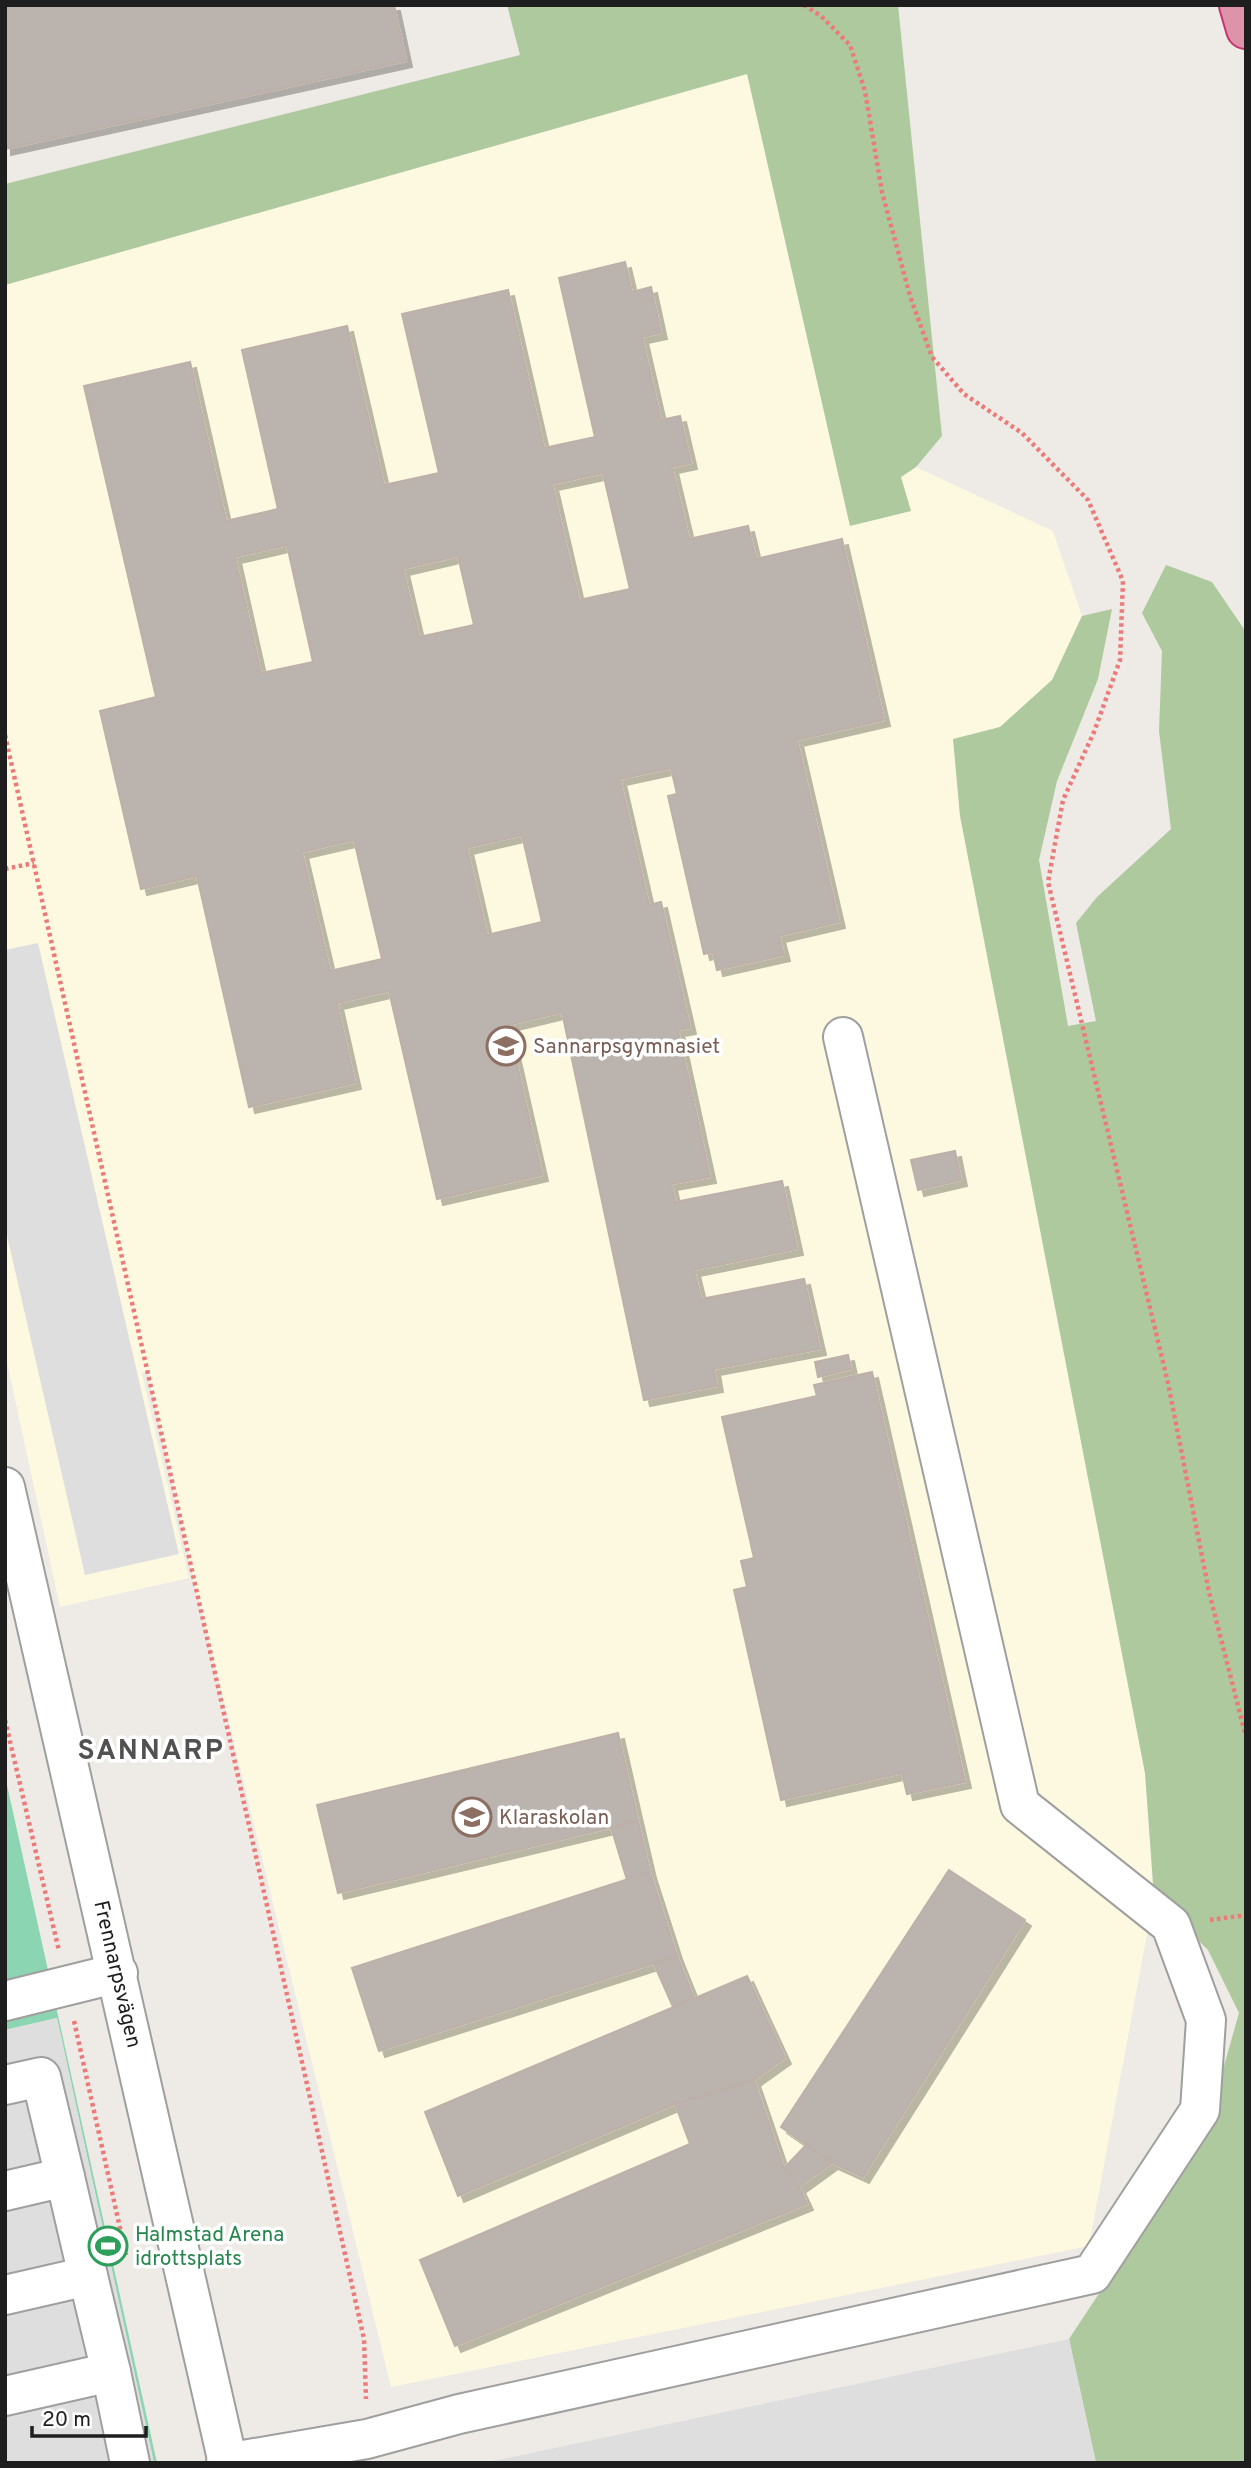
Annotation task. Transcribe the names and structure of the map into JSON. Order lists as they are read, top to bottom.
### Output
{
  "streets": {
    "street": ["Frennarpsvägen"]
  },
  "districts": ["SANNARP"],
  "places": {
    "school or university": ["Sannarpsgymnasiet", "Klaraskolan"],
    "sports": ["Halmstad Arena idrottsplats"]
  },
  "scale_bar": "20 m"
}
